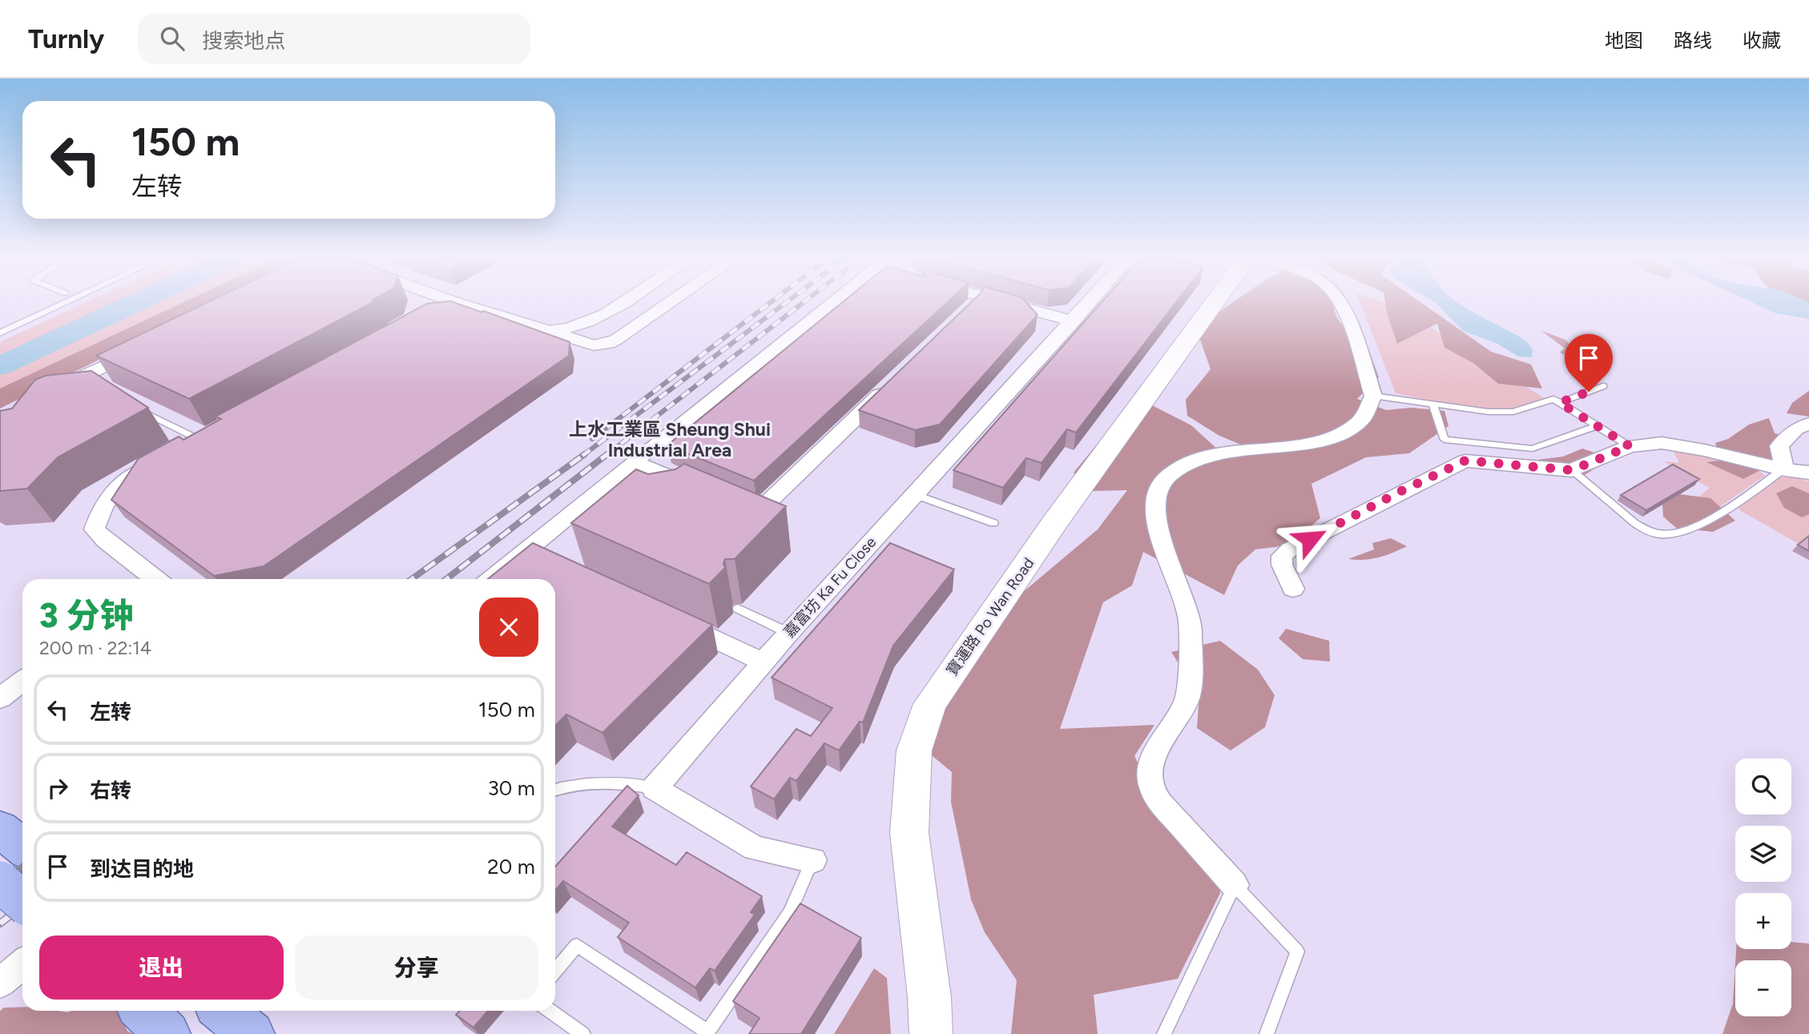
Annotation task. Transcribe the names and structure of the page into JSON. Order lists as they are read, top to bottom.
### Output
{
  "streets": {
    "street": ["嘉富坊 Ka Fu Close", "寶運路 Po Wan Road"]
  },
  "districts": ["上水工業區 Sheung Shui Industrial Area"],
  "page": {
    "header": "Turnly",
    "search": "搜索地点",
    "nav": ["地图", "路线", "收藏"],
    "turn": ["150 m", "左转"],
    "heading": ["3 分钟", "200 m · 22:14"],
    "list": [
      {
        "name": "左转",
        "value": "150 m"
      },
      {
        "name": "右转",
        "value": "30 m"
      },
      {
        "name": "到达目的地",
        "value": "20 m"
      }
    ],
    "map_buttons": ["+", "−"],
    "buttons": ["退出", "分享"]
  }
}
